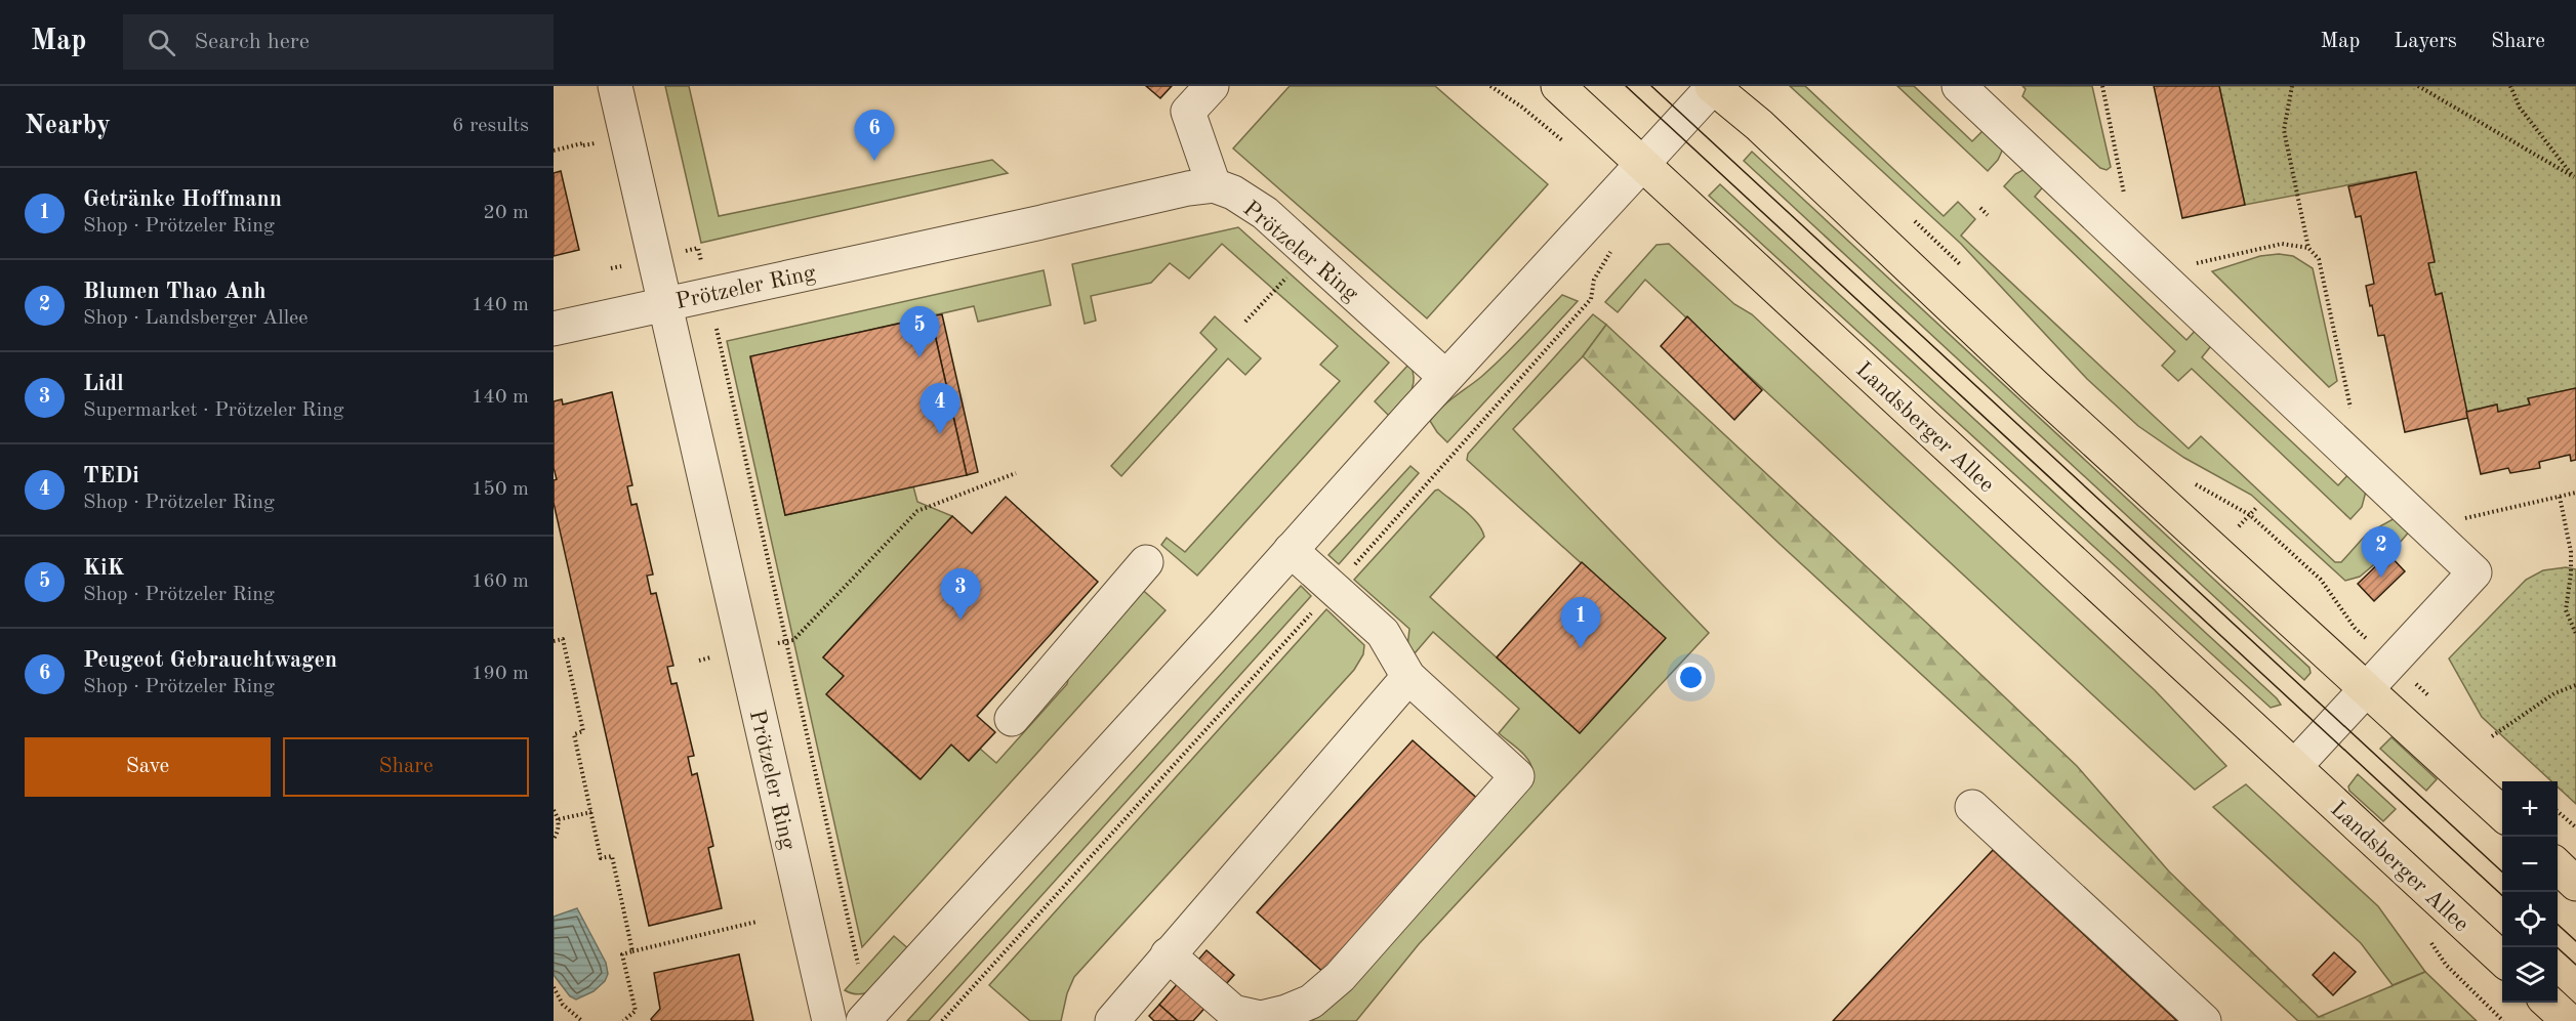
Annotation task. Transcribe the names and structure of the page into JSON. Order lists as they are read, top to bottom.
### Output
{
  "streets": {
    "main road": ["Landsberger Allee"],
    "street": ["Prötzeler Ring"]
  },
  "page": {
    "header": "Map",
    "search": "Search here",
    "nav": ["Map", "Layers", "Share"],
    "heading": ["Nearby", "6 results"],
    "pins": [
      "6",
      "5",
      "4",
      "2",
      "3",
      "1"
    ],
    "list": [
      {
        "mark": "1",
        "name": "Getränke Hoffmann",
        "note": "Shop · Prötzeler Ring",
        "value": "20 m"
      },
      {
        "mark": "2",
        "name": "Blumen Thao Anh",
        "note": "Shop · Landsberger Allee",
        "value": "140 m"
      },
      {
        "mark": "3",
        "name": "Lidl",
        "note": "Supermarket · Prötzeler Ring",
        "value": "140 m"
      },
      {
        "mark": "4",
        "name": "TEDi",
        "note": "Shop · Prötzeler Ring",
        "value": "150 m"
      },
      {
        "mark": "5",
        "name": "KiK",
        "note": "Shop · Prötzeler Ring",
        "value": "160 m"
      },
      {
        "mark": "6",
        "name": "Peugeot Gebrauchtwagen",
        "note": "Shop · Prötzeler Ring",
        "value": "190 m"
      }
    ],
    "buttons": ["Save", "Share"],
    "map_buttons": ["+", "−"]
  }
}
